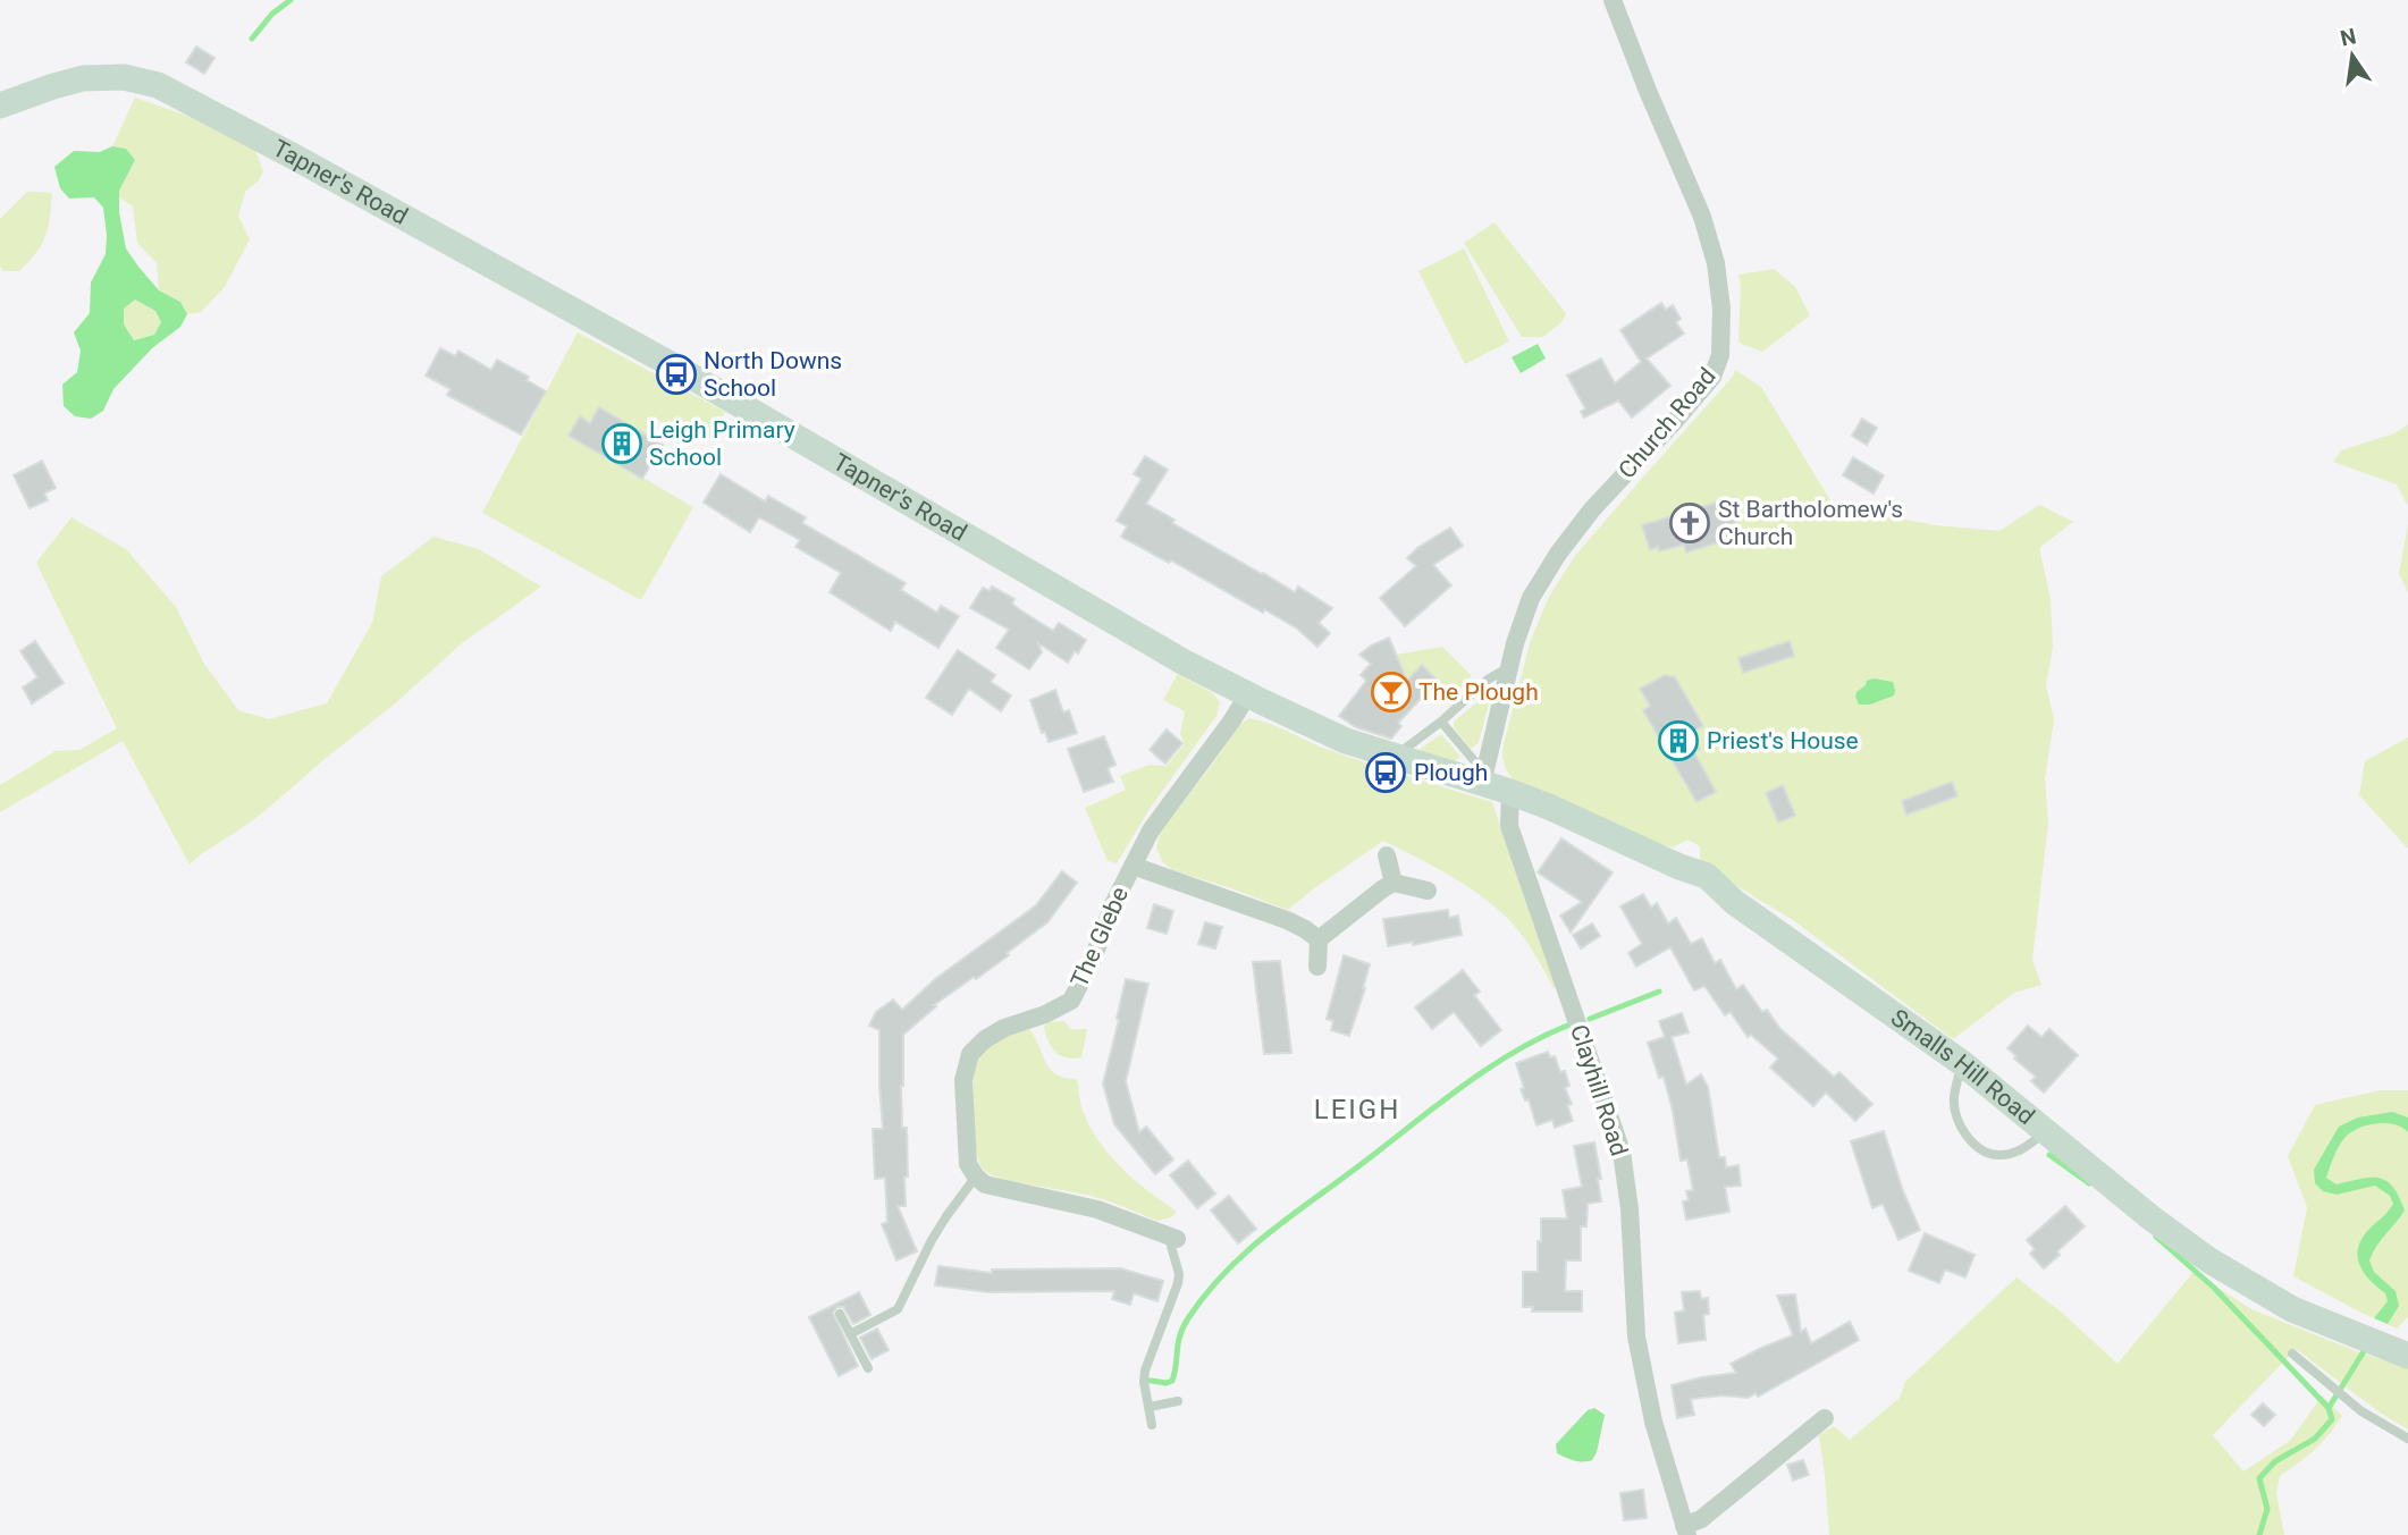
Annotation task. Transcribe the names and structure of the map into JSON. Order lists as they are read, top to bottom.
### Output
{
  "streets": {
    "street": [
      "Tapner's Road",
      "Church Road",
      "The Glebe",
      "Smalls Hill Road",
      "Clayhill Road"
    ]
  },
  "crossings": [
    ["Tapner's Road", "Church Road"],
    ["Tapner's Road", "The Glebe"],
    ["Tapner's Road", "Smalls Hill Road"],
    ["Tapner's Road", "Clayhill Road"],
    ["Smalls Hill Road", "Clayhill Road"]
  ],
  "districts": ["LEIGH"],
  "places": {
    "bus stop": ["North Downs School", "Plough"],
    "building": ["Leigh Primary School", "Priest's House"],
    "church": ["St Bartholomew's Church"],
    "bar": ["The Plough"]
  },
  "north": "top"
}
